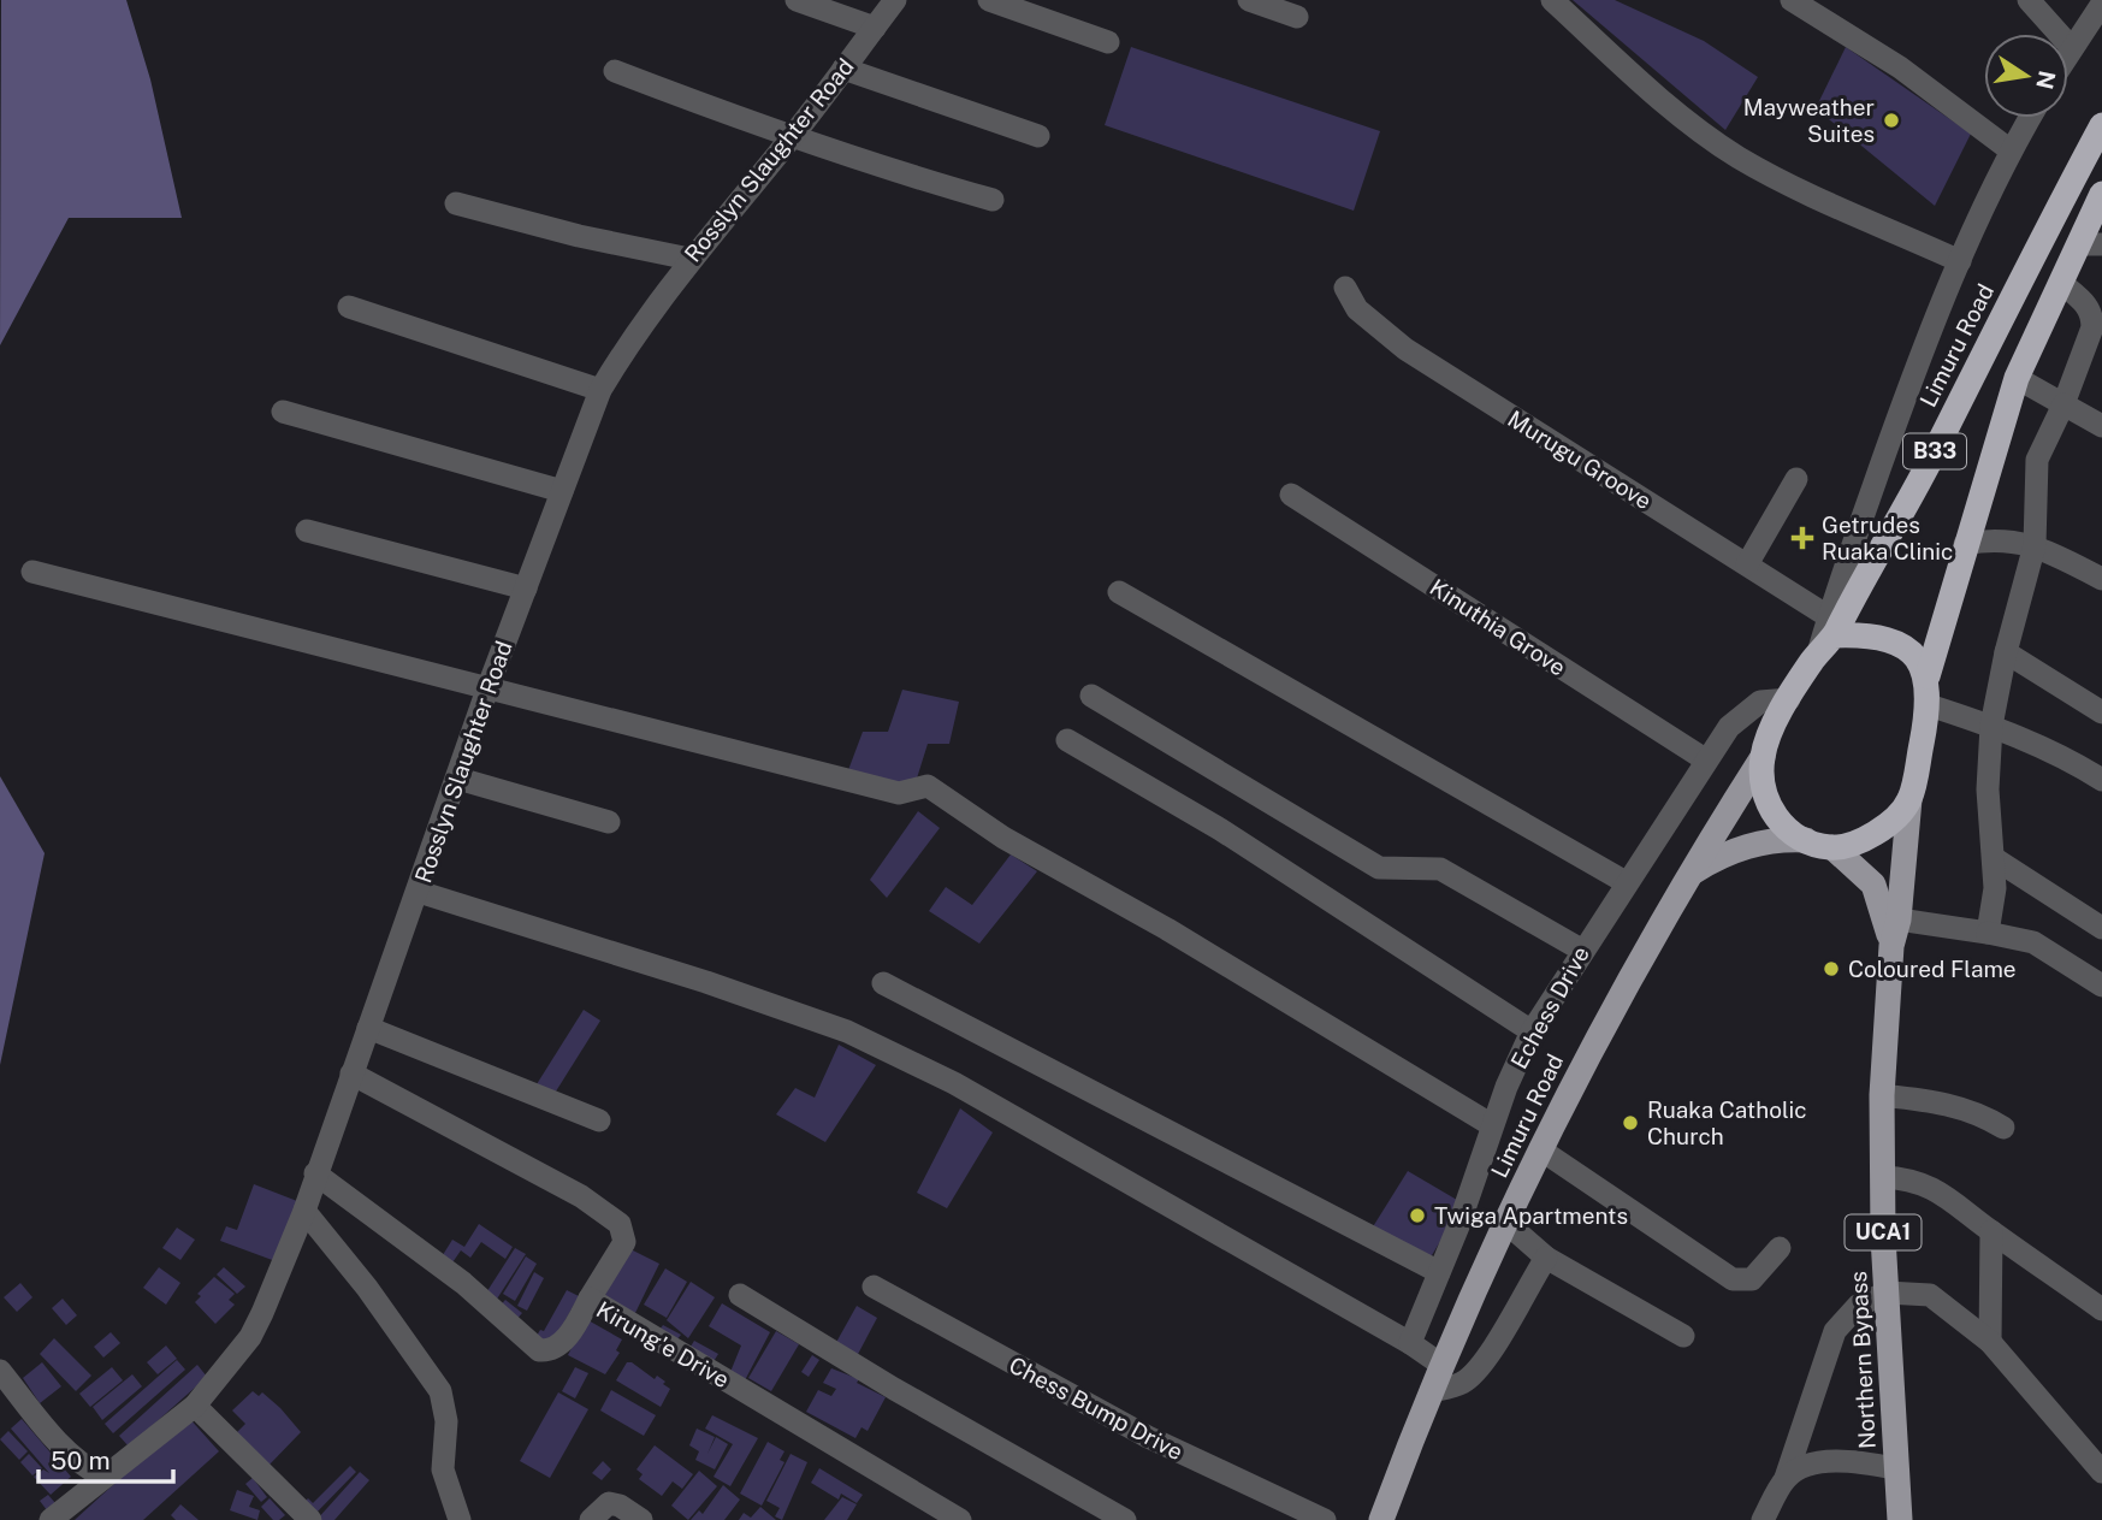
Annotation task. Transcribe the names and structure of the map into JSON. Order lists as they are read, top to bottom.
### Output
{
  "streets": {
    "highway": ["Limuru Road", "B33", "Northern Bypass"],
    "main road": ["UCA1"],
    "street": [
      "Rosslyn Slaughter Road",
      "Murugu Groove",
      "Kinuthia Grove",
      "Echess Drive",
      "Kirung'e Drive",
      "Chess Bump Drive"
    ]
  },
  "crossings": [
    ["Rosslyn Slaughter Road", "Kirung'e Drive"],
    ["Limuru Road", "Murugu Groove"],
    ["Limuru Road", "Echess Drive"],
    ["Limuru Road", "Northern Bypass"],
    ["B33", "Northern Bypass"],
    ["Murugu Groove", "Echess Drive"],
    ["Murugu Groove", "Northern Bypass"],
    ["Kinuthia Grove", "Echess Drive"],
    ["Echess Drive", "Northern Bypass"]
  ],
  "places": {
    "other": [
      "Mayweather Suites",
      "Coloured Flame",
      "Ruaka Catholic Church",
      "Twiga Apartments"
    ],
    "health": ["Getrudes Ruaka Clinic"]
  },
  "scale_bar": "50 m",
  "north": "right"
}
